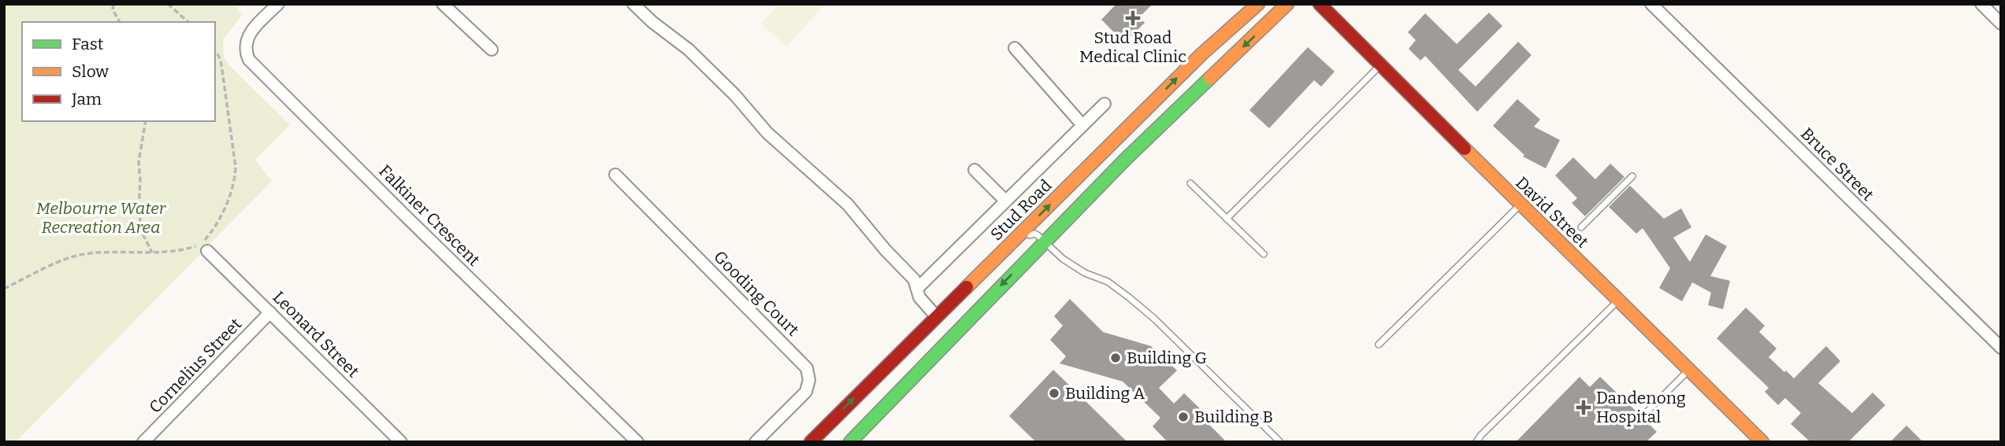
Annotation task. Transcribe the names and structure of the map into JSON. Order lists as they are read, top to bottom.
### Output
{
  "streets": {
    "main road": ["Stud Road", "David Street"],
    "street": [
      "Bruce Street",
      "Falkiner Crescent",
      "Gooding Court",
      "Leonard Street",
      "Cornelius Street"
    ]
  },
  "crossings": [
    ["Leonard Street", "Cornelius Street"]
  ],
  "parks": ["Melbourne Water Recreation Area"],
  "places": {
    "health": ["Stud Road Medical Clinic", "Dandenong Hospital"],
    "other": ["Building G", "Building A", "Building B"]
  },
  "legend": ["Fast", "Slow", "Jam"]
}
